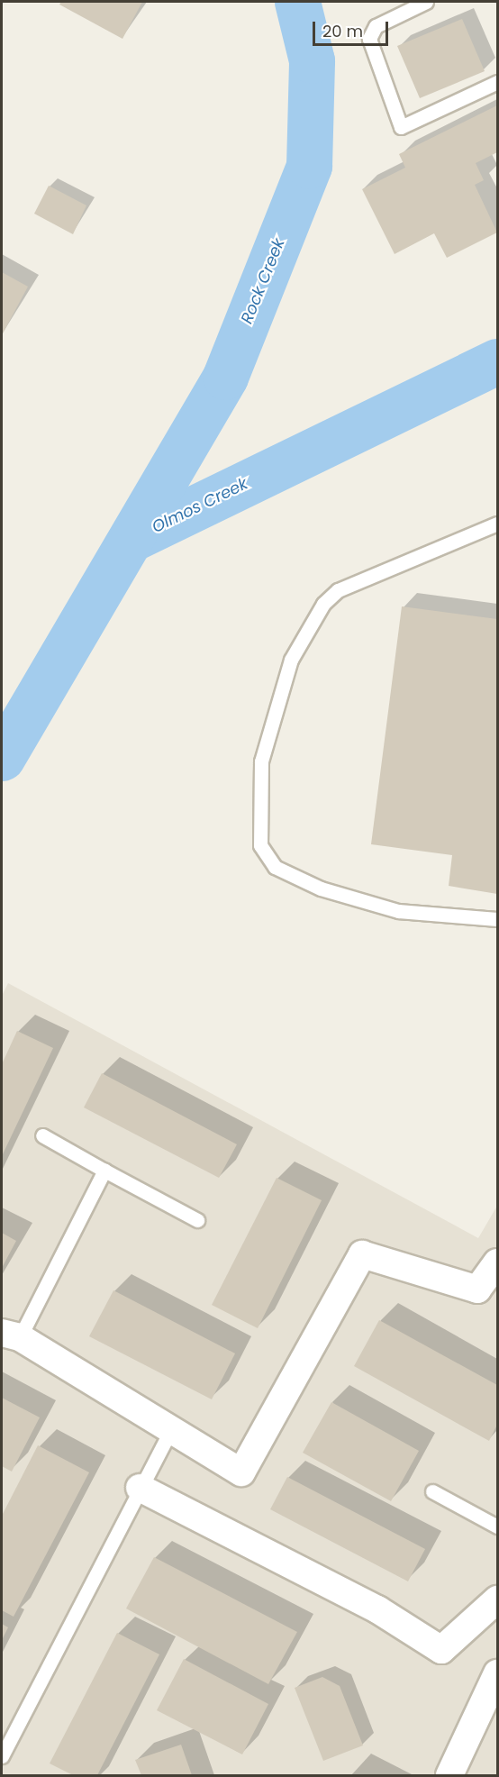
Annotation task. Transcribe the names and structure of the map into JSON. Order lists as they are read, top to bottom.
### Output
{
  "water": ["Rock Creek", "Olmos Creek"],
  "scale_bar": "20 m"
}
